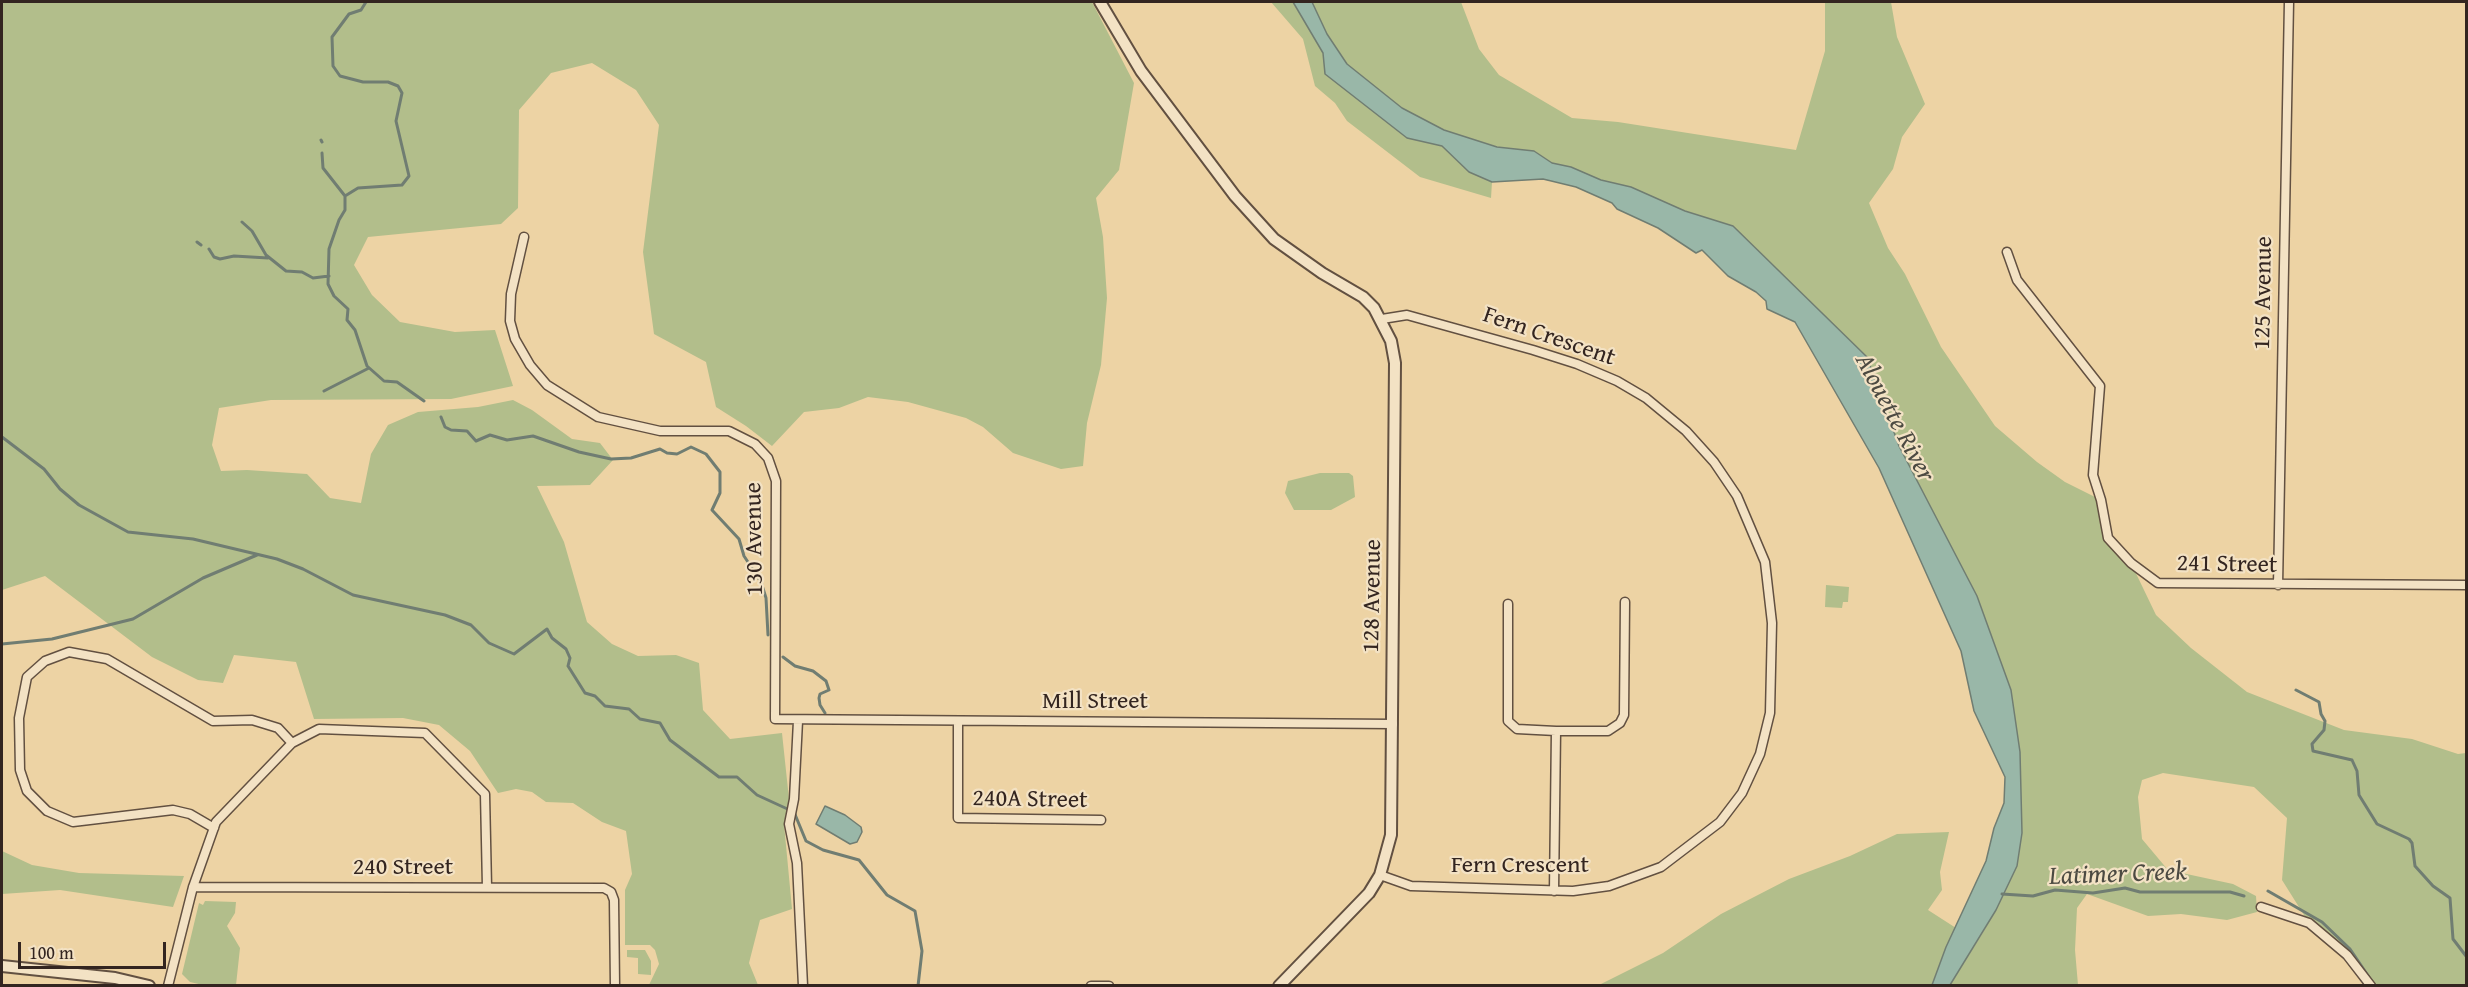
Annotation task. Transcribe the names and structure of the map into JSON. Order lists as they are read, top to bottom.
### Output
{
  "streets": {
    "street": [
      "125 Avenue",
      "Fern Crescent",
      "130 Avenue",
      "241 Street",
      "128 Avenue",
      "Mill Street",
      "240A Street",
      "240 Street"
    ]
  },
  "crossings": [
    ["125 Avenue", "241 Street"],
    ["Fern Crescent", "128 Avenue"],
    ["130 Avenue", "Mill Street"],
    ["128 Avenue", "Mill Street"],
    ["Mill Street", "240A Street"]
  ],
  "water": ["Alouette River", "Latimer Creek"],
  "scale_bar": "100 m"
}
